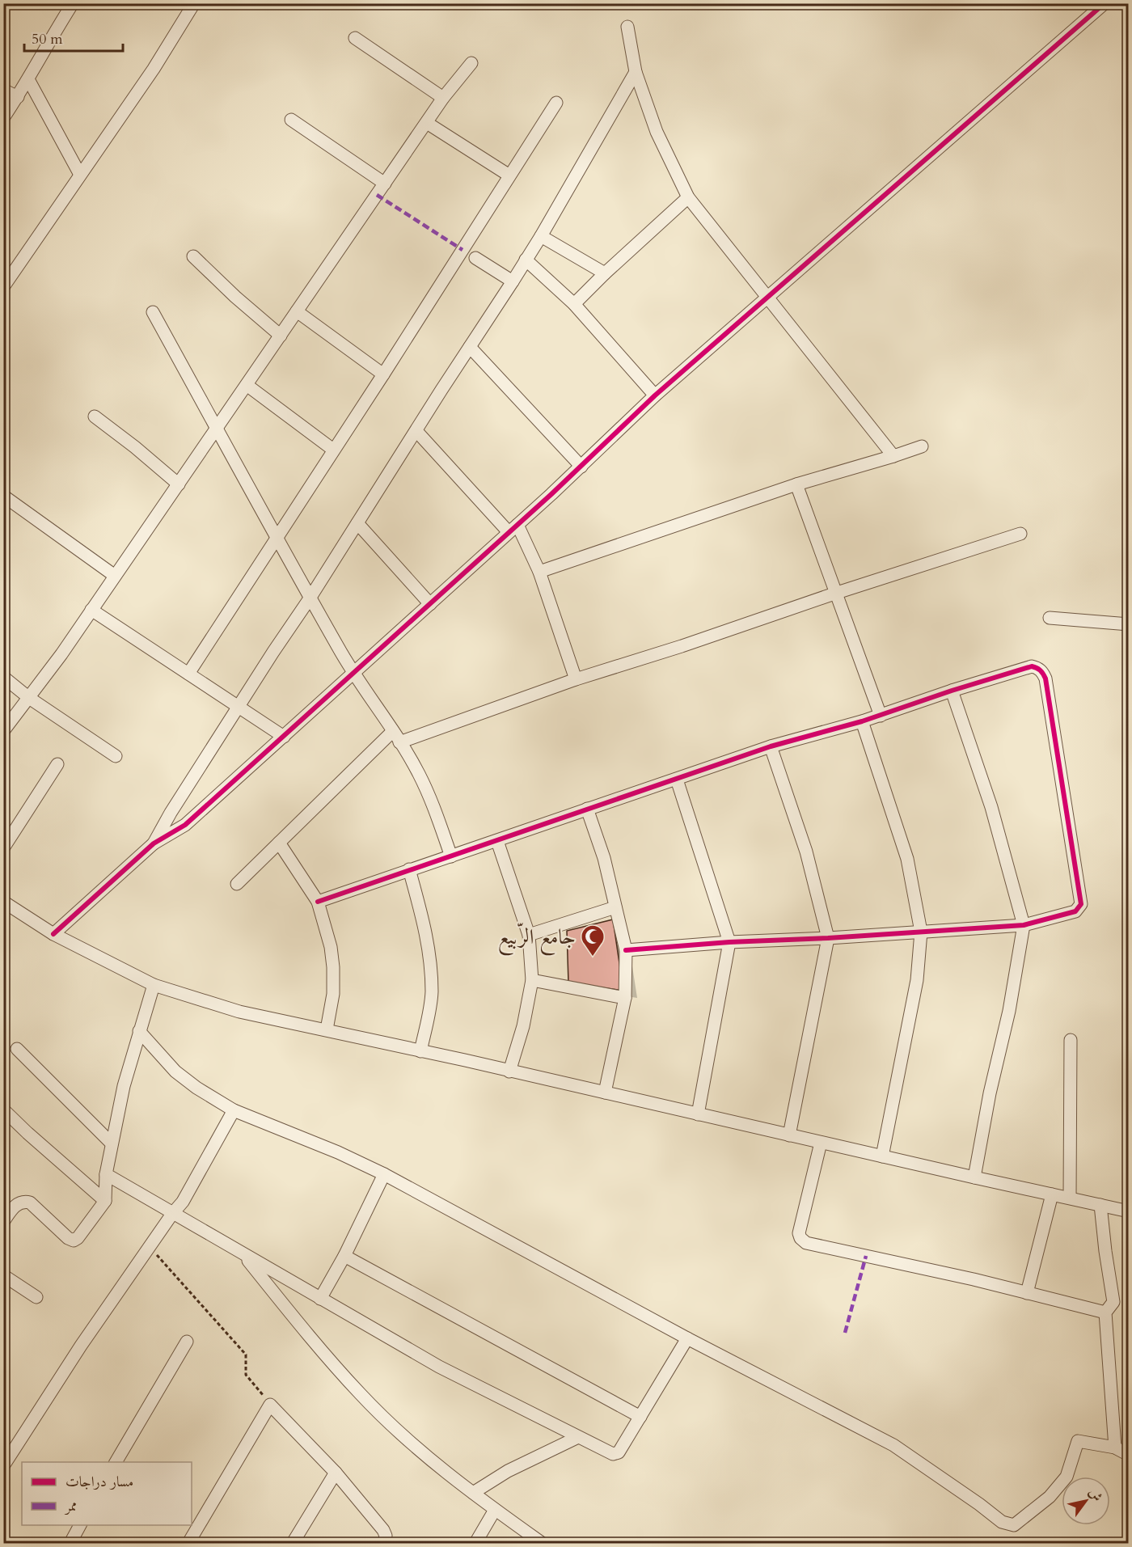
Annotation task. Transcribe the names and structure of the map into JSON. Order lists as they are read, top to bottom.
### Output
{
  "places": {
    "mosque": ["جامع الرّبيع"]
  },
  "legend": ["مسار دراجات", "ممر"],
  "scale_bar": "50 m",
  "north": "top right"
}
